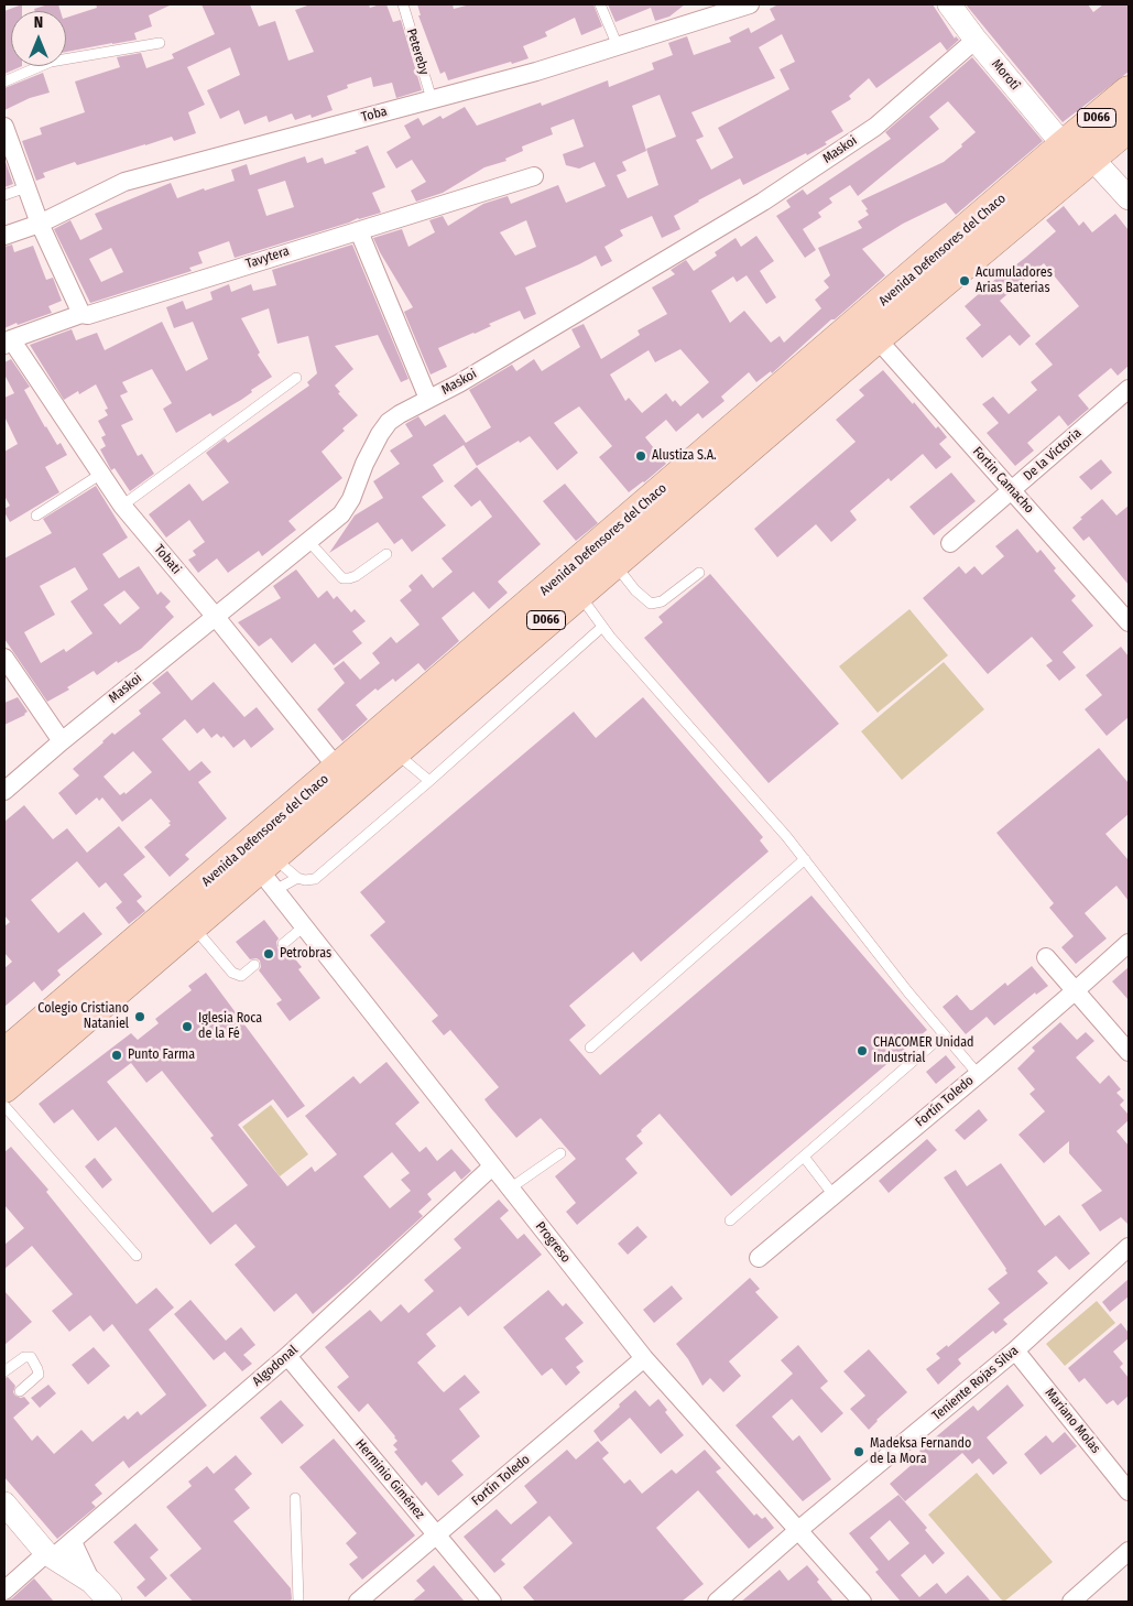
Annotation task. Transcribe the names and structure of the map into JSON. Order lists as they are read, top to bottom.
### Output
{
  "streets": {
    "highway": ["D066", "Avenida Defensores del Chaco"],
    "street": [
      "Morotî",
      "Toba",
      "Maskoi",
      "Tavytera",
      "De la Victoria",
      "Fortin Camacho",
      "Tobati",
      "Fortín Toledo",
      "Progreso",
      "Algodonal",
      "Teniente Rojas Silva",
      "Mariano Molas",
      "Herminio Giménez"
    ],
    "lane": ["Petereby"]
  },
  "crossings": [
    ["Petereby", "Toba"],
    ["Morotî", "Maskoi"],
    ["Morotî", "Avenida Defensores del Chaco"],
    ["Maskoi", "Tobati"],
    ["Avenida Defensores del Chaco", "Fortin Camacho"],
    ["Avenida Defensores del Chaco", "Tobati"],
    ["Avenida Defensores del Chaco", "Progreso"],
    ["Tavytera", "Tobati"],
    ["De la Victoria", "Fortin Camacho"],
    ["Fortín Toledo", "Progreso"],
    ["Fortín Toledo", "Herminio Giménez"],
    ["Progreso", "Algodonal"],
    ["Progreso", "Teniente Rojas Silva"],
    ["Algodonal", "Herminio Giménez"],
    ["Teniente Rojas Silva", "Mariano Molas"]
  ],
  "places": [
    "Acumuladores Arias Baterias",
    "Alustiza S.A.",
    "Petrobras",
    "Colegio Cristiano Nataniel",
    "Iglesia Roca de la Fé",
    "CHACOMER Unidad Industrial",
    "Punto Farma",
    "Madeksa Fernando de la Mora"
  ],
  "north": "top"
}
